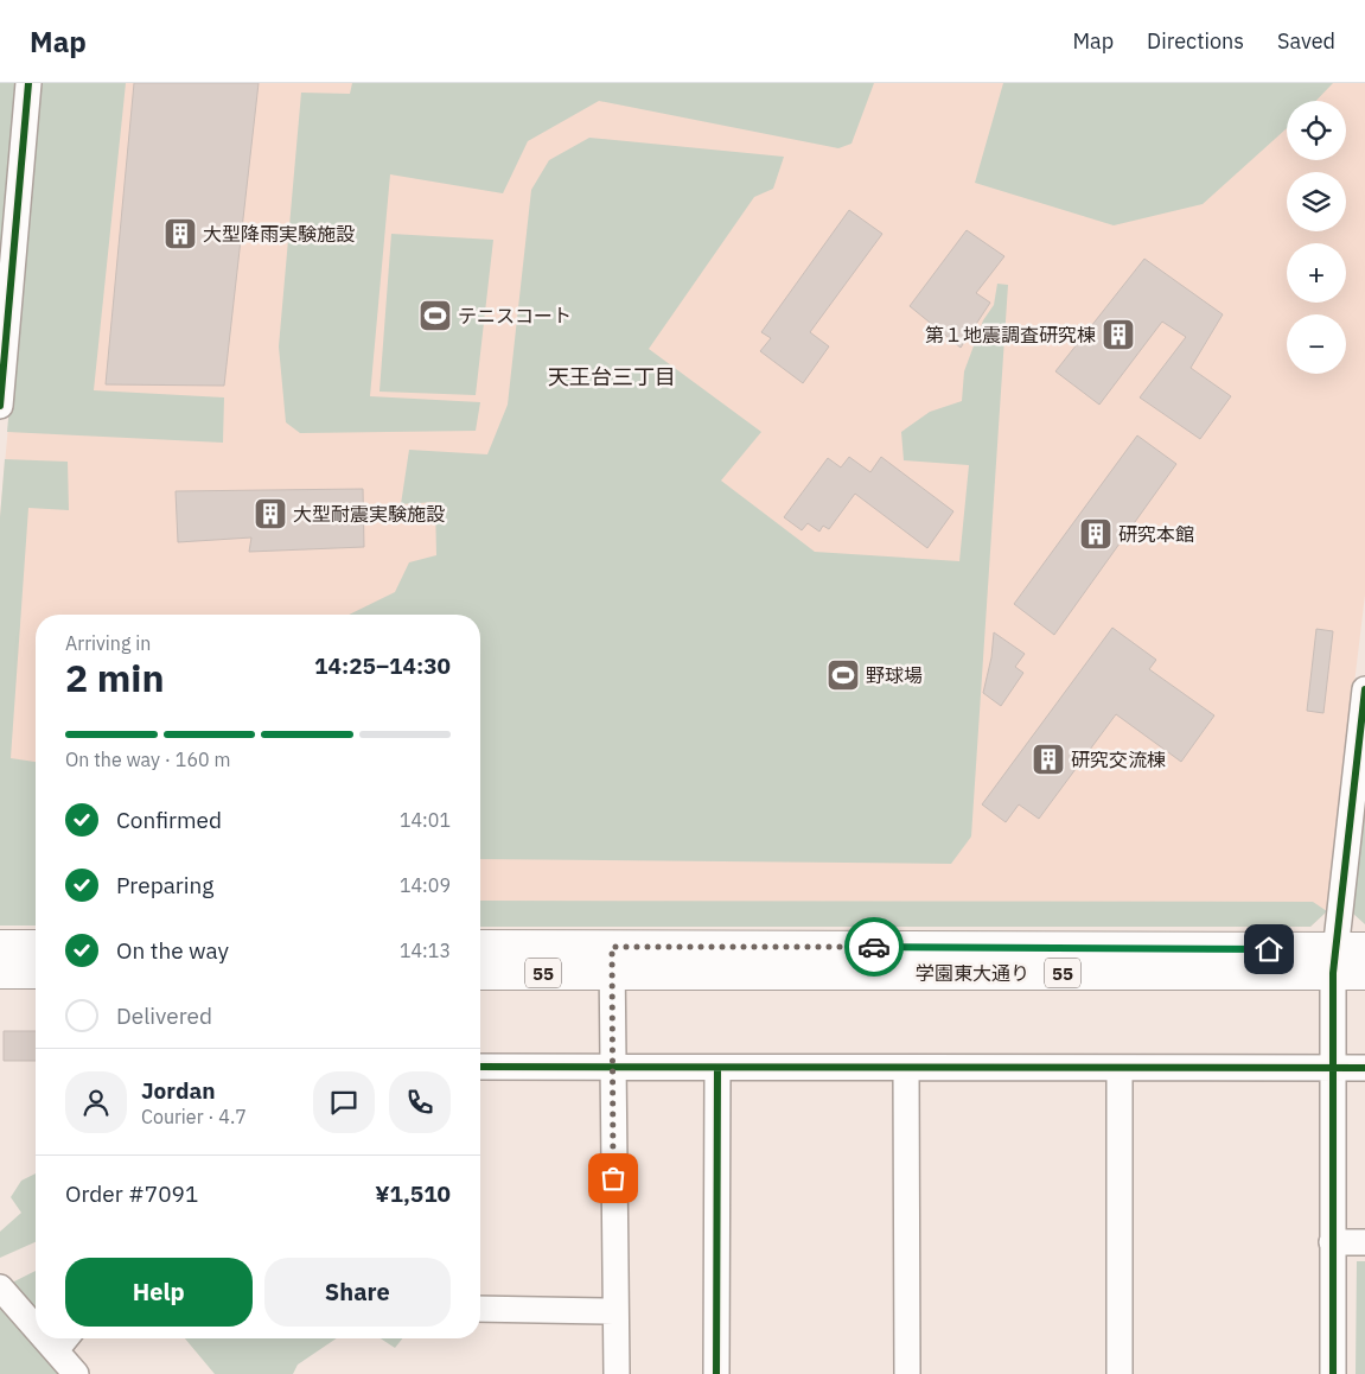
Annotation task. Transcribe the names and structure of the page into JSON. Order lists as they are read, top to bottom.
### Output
{
  "streets": {
    "main road": ["55", "学園東大通り"]
  },
  "districts": ["天王台三丁目"],
  "places": {
    "building": [
      "大型降雨実験施設",
      "第１地震調査研究棟",
      "大型耐震実験施設",
      "研究本館",
      "研究交流棟"
    ],
    "sports": ["テニスコート", "野球場"]
  },
  "page": {
    "header": "Map",
    "nav": ["Map", "Directions", "Saved"],
    "map_buttons": ["+", "−"],
    "heading": ["2 min", "Arriving in", "14:25–14:30"],
    "panel": [
      "Jordan",
      "Courier · 4.7",
      "Order #7091",
      "¥1,510"
    ],
    "bar": "On the way · 160 m",
    "list": [
      ["Confirmed", "14:01"],
      ["Preparing", "14:09"],
      ["On the way", "14:13"],
      "Delivered"
    ],
    "buttons": ["Help", "Share"]
  }
}
